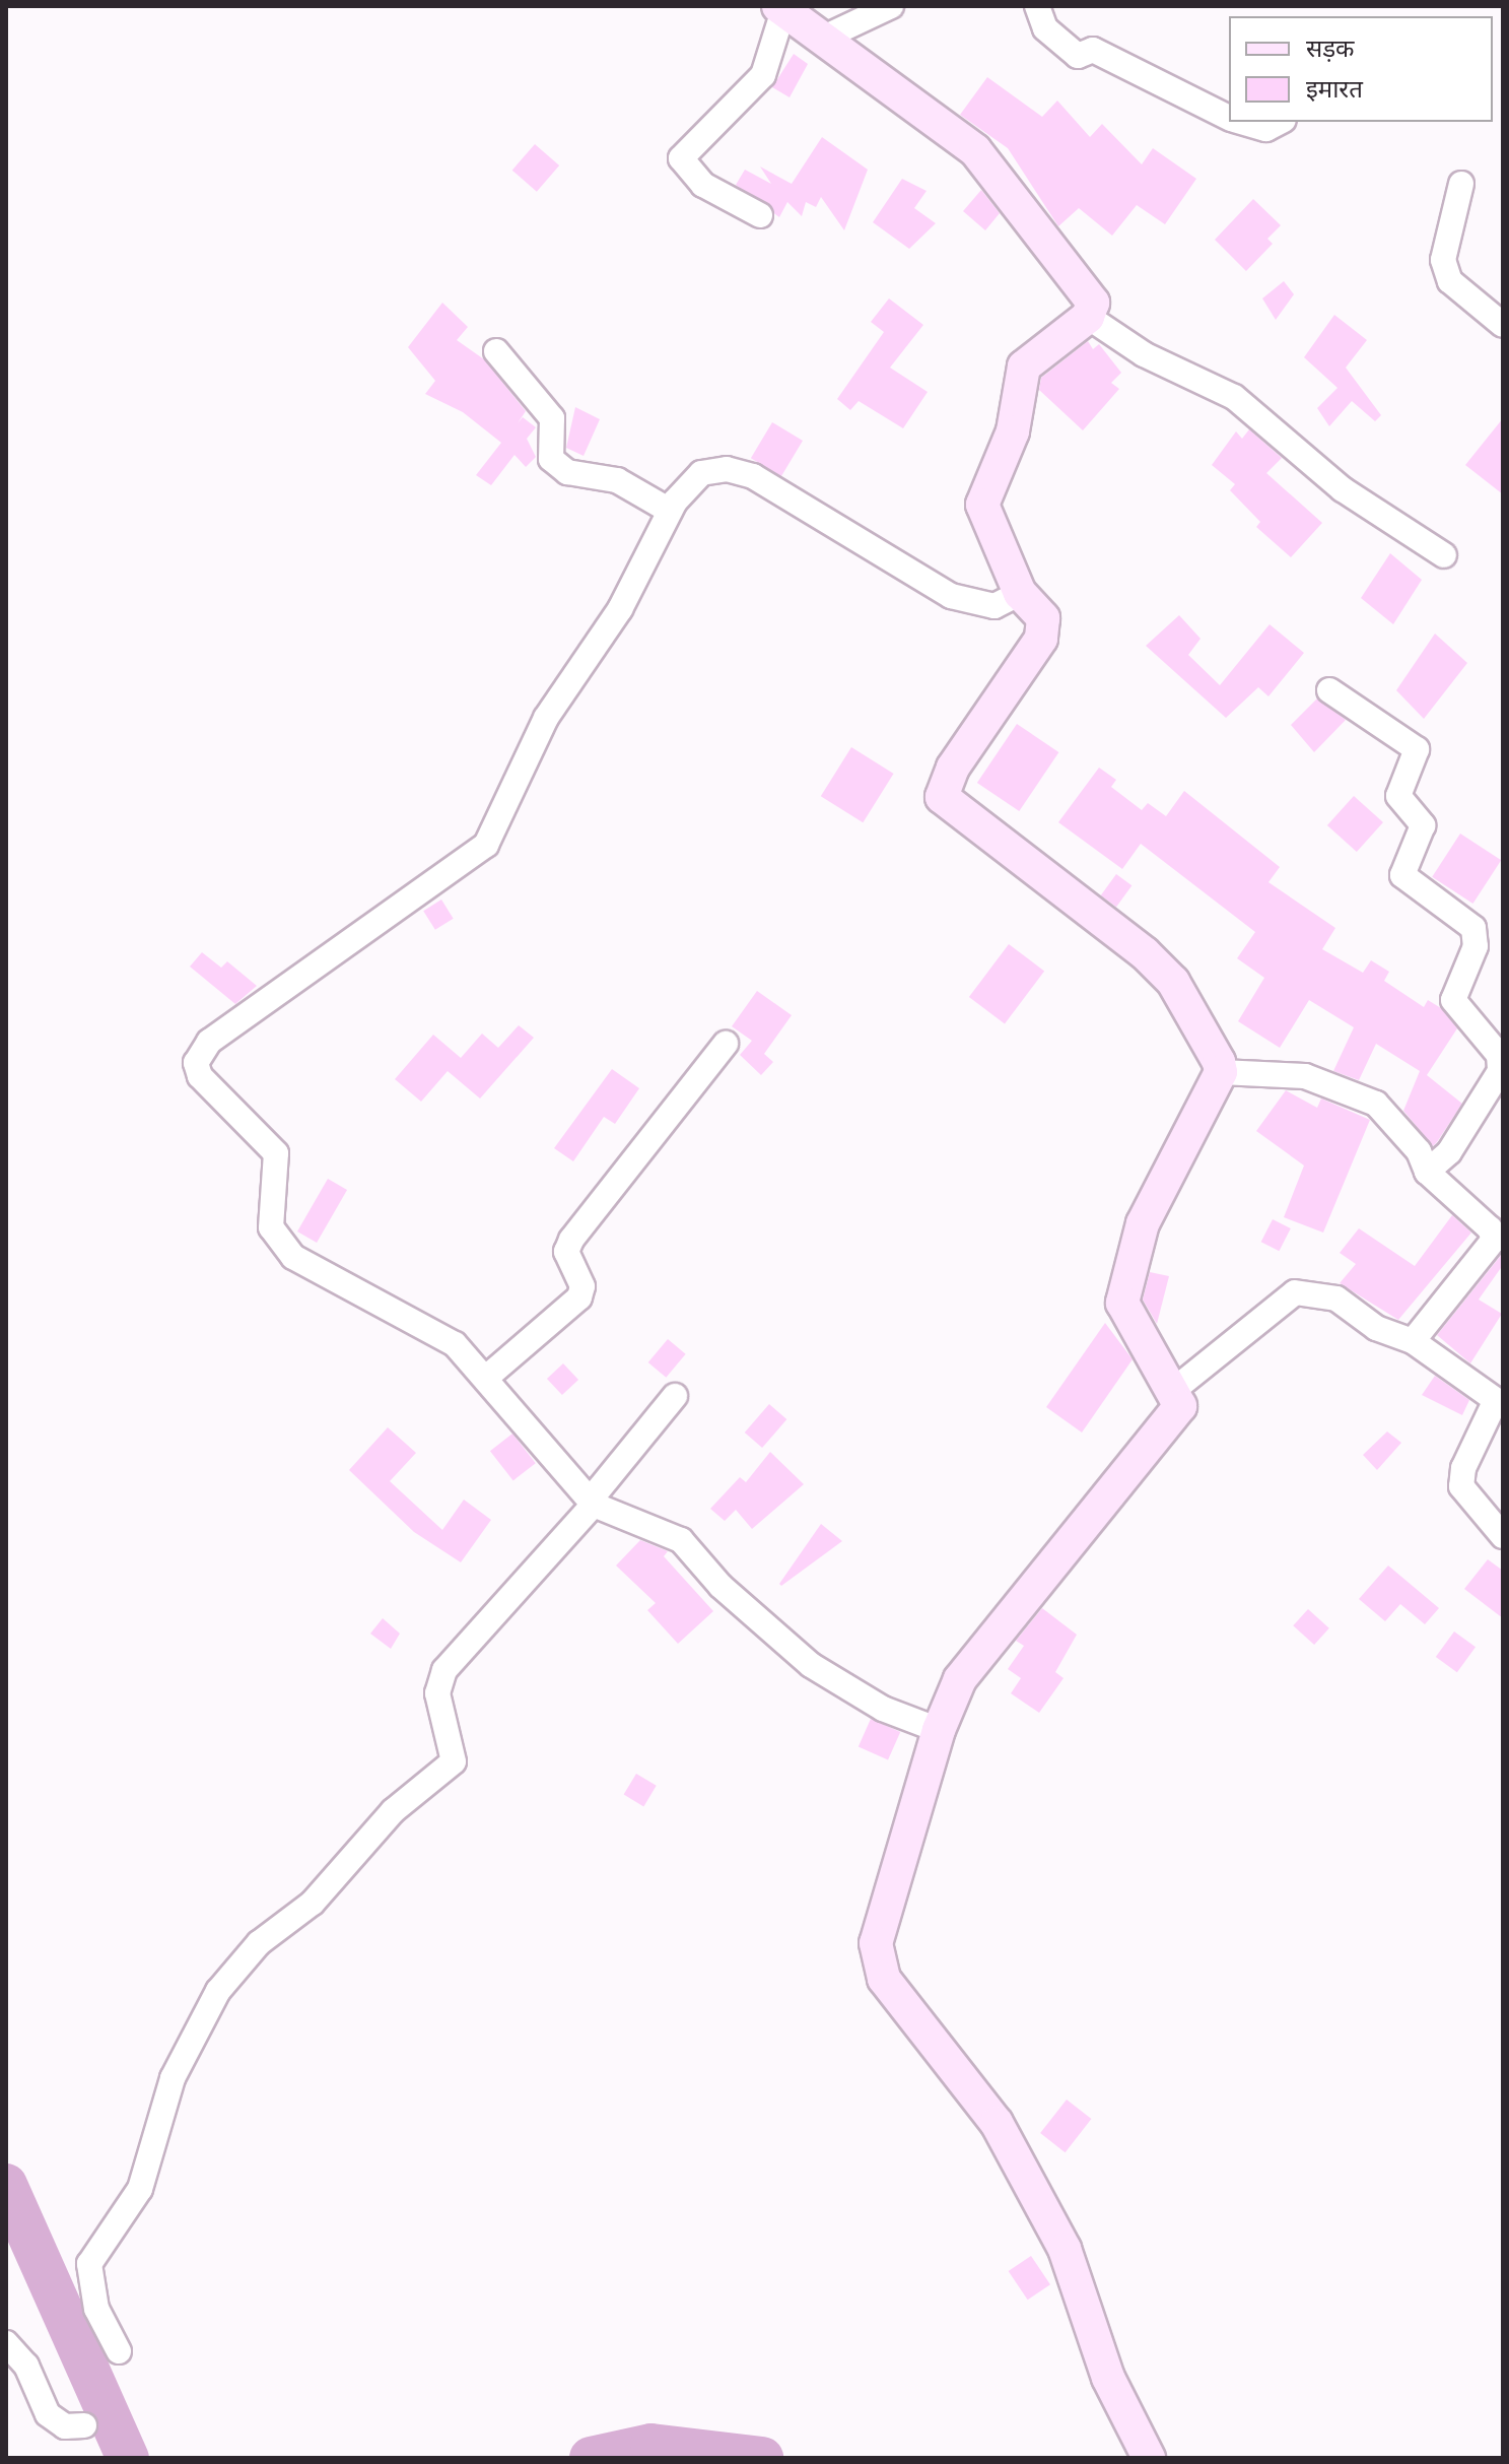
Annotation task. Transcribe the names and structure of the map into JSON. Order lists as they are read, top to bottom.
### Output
{
  "legend": ["सड़क", "इमारत"]
}
